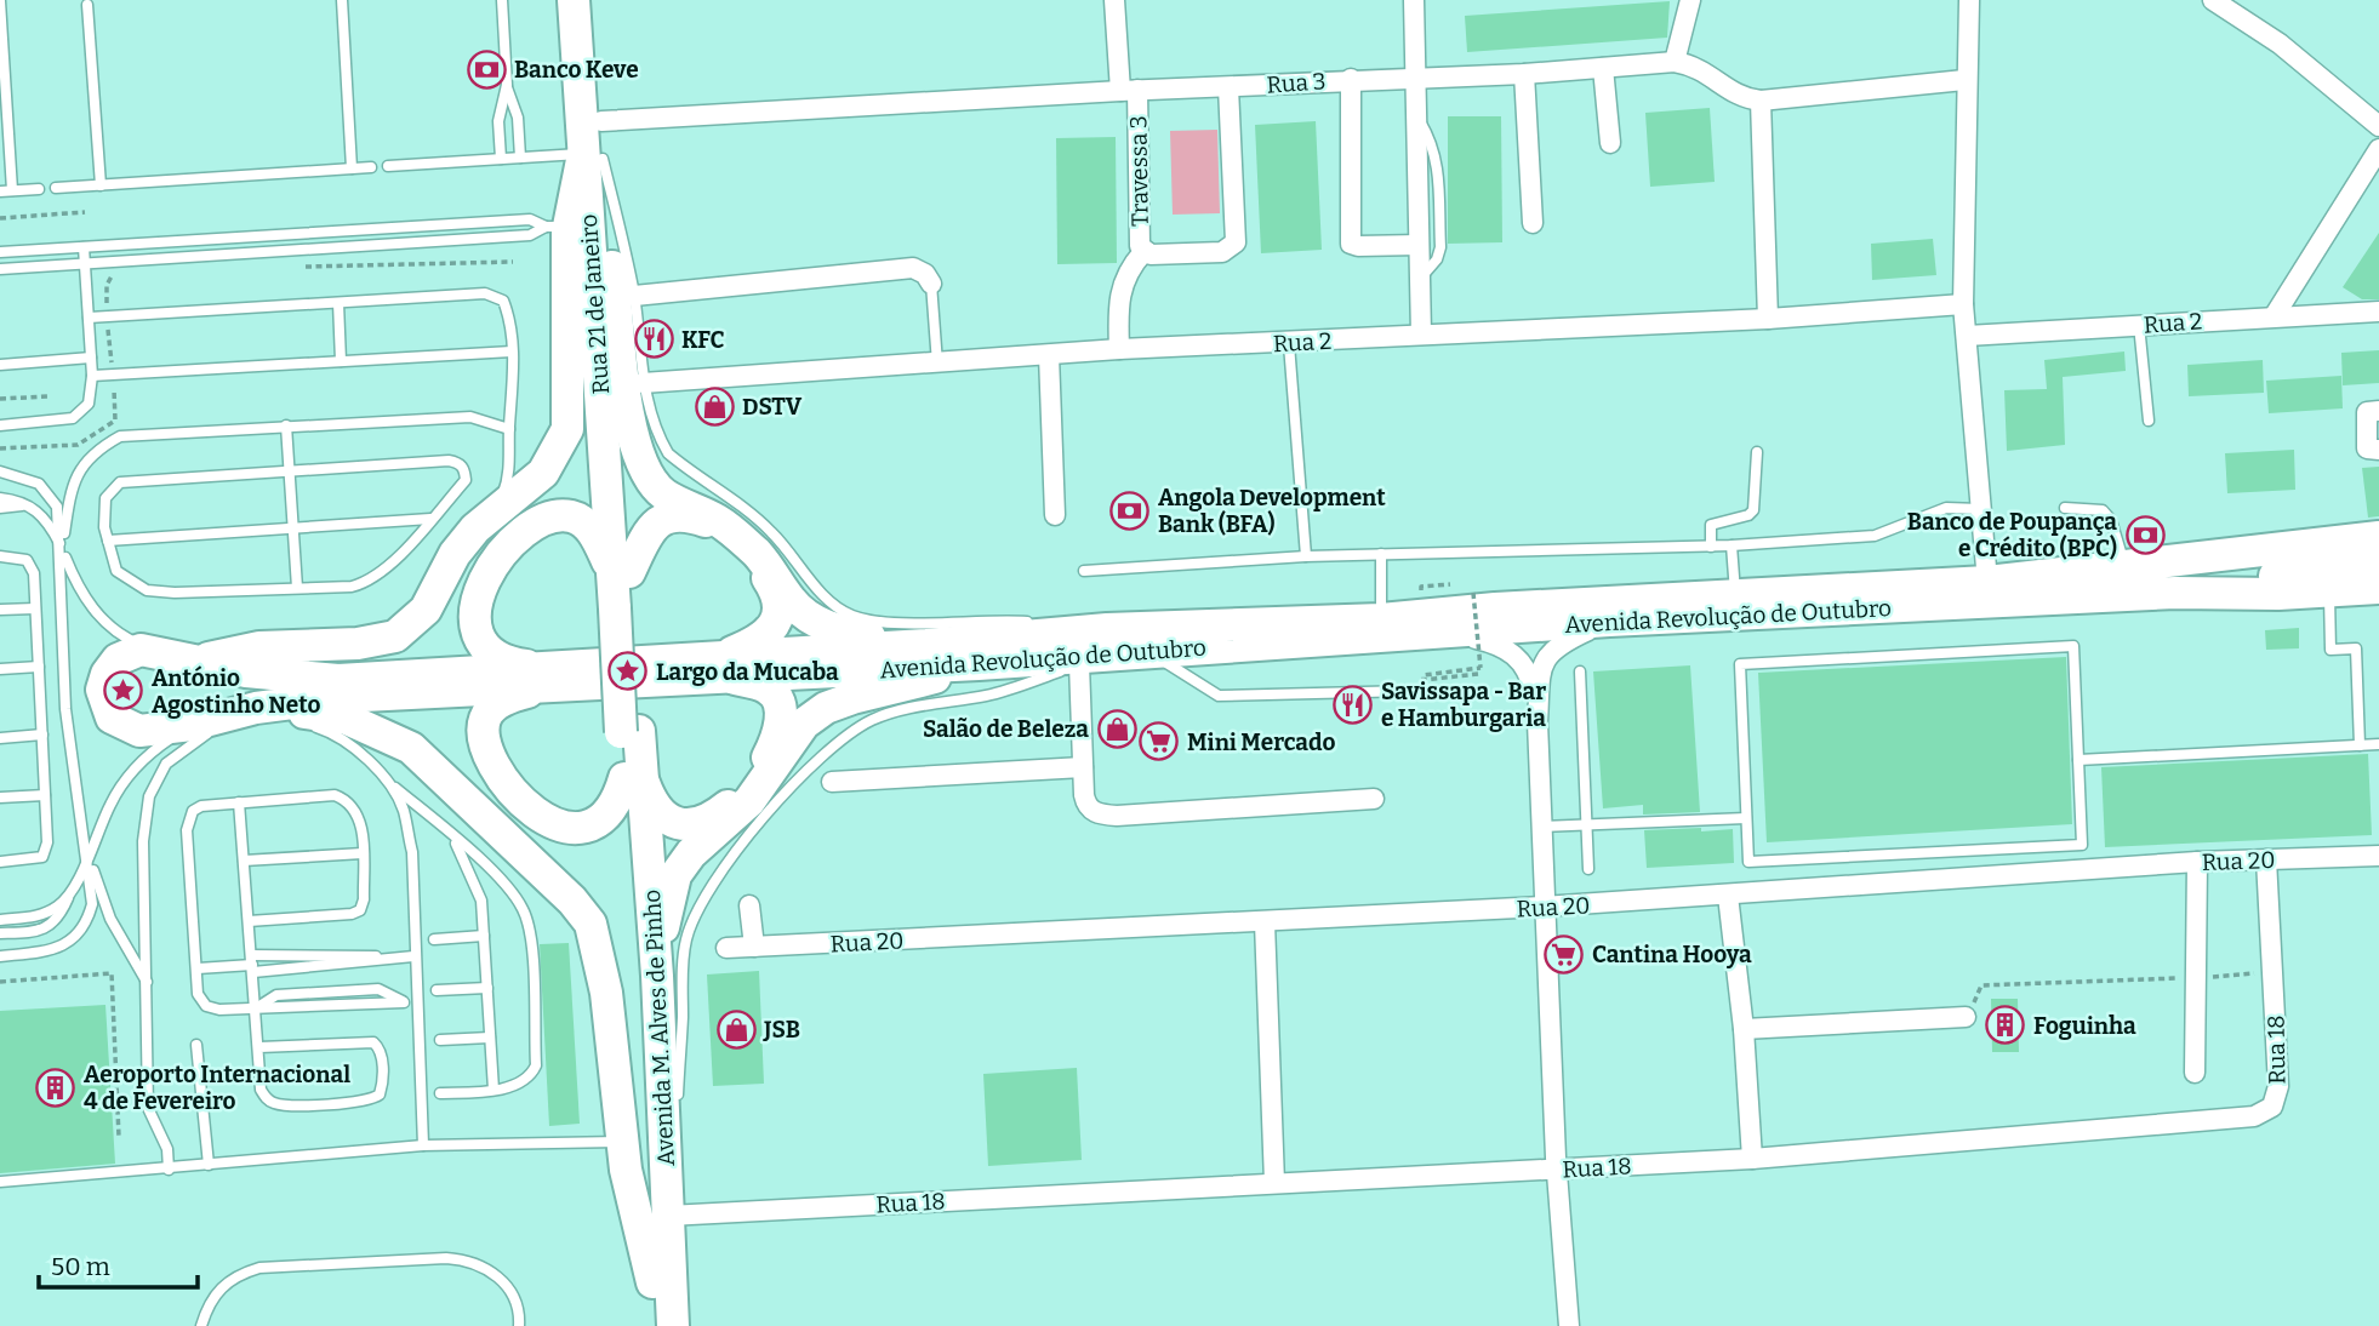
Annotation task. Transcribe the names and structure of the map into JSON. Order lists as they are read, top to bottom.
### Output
{
  "streets": {
    "main road": ["Rua 21 de Janeiro", "Avenida Revolução de Outubro", "Avenida M. Alves de Pinho"],
    "street": [
      "Rua 3",
      "Travessa 3",
      "Rua 2",
      "Rua 20",
      "Rua 18"
    ]
  },
  "crossings": [
    ["Rua 3", "Travessa 3"],
    ["Rua 3", "Rua 21 de Janeiro"],
    ["Rua 21 de Janeiro", "Avenida M. Alves de Pinho"],
    ["Rua 20", "Rua 18"],
    ["Avenida M. Alves de Pinho", "Rua 18"]
  ],
  "places": {
    "bank": ["Banco Keve", "Angola Development Bank (BFA)", "Banco de Poupança e Crédito (BPC)"],
    "restaurant": ["KFC", "Savissapa - Bar e Hamburgaria"],
    "shop": ["DSTV", "Salão de Beleza", "JSB"],
    "place": ["Largo da Mucaba", "António Agostinho Neto"],
    "supermarket": ["Mini Mercado", "Cantina Hooya"],
    "building": ["Foguinha", "Aeroporto Internacional 4 de Fevereiro"]
  },
  "scale_bar": "50 m"
}
